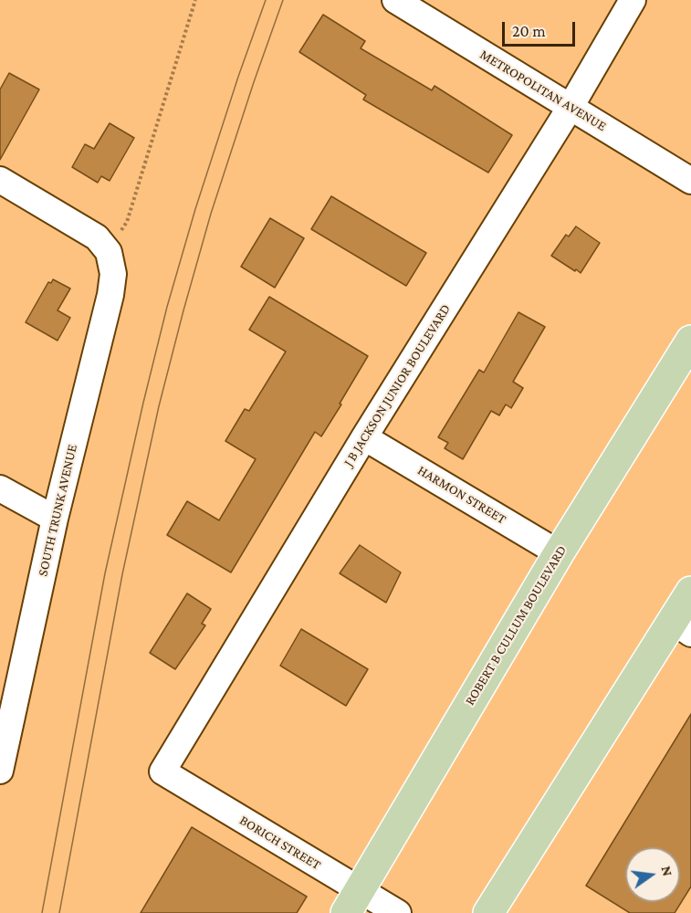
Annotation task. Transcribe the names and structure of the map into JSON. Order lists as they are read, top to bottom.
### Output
{
  "streets": {
    "main road": ["ROBERT B CULLUM BOULEVARD"],
    "street": [
      "METROPOLITAN AVENUE",
      "J B JACKSON JUNIOR BOULEVARD",
      "HARMON STREET",
      "SOUTH TRUNK AVENUE",
      "BORICH STREET"
    ]
  },
  "crossings": [
    ["METROPOLITAN AVENUE", "J B JACKSON JUNIOR BOULEVARD"],
    ["J B JACKSON JUNIOR BOULEVARD", "HARMON STREET"],
    ["J B JACKSON JUNIOR BOULEVARD", "BORICH STREET"],
    ["HARMON STREET", "ROBERT B CULLUM BOULEVARD"],
    ["ROBERT B CULLUM BOULEVARD", "BORICH STREET"]
  ],
  "scale_bar": "20 m",
  "north": "right"
}
